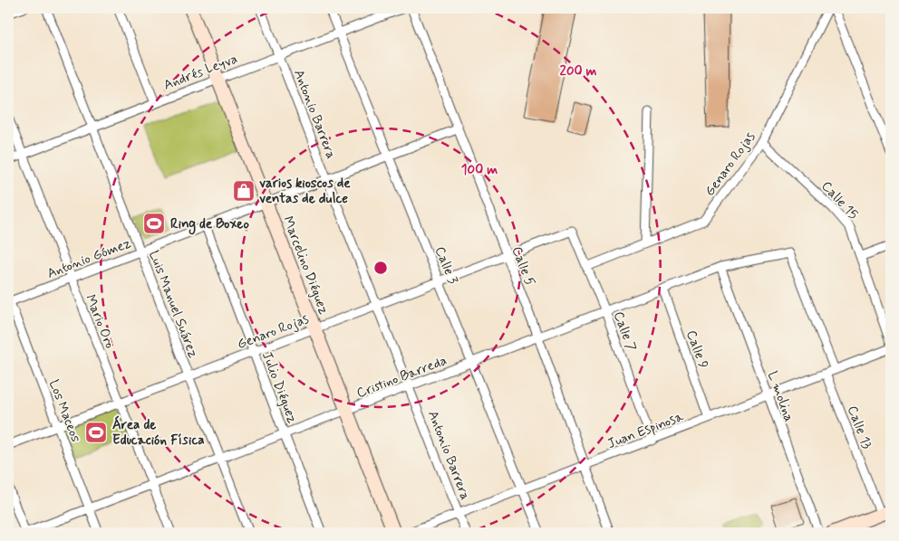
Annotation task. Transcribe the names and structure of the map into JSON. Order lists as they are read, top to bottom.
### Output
{
  "streets": {
    "street": [
      "Andrés Leyva",
      "Antonio Barrera",
      "Genaro Rojas",
      "Calle 15",
      "Antonio Gómez",
      "Marcelino Diéguez",
      "Calle 3",
      "Calle 5",
      "Luis Manuel Suárez",
      "Mario Oro",
      "Calle 7",
      "Calle 9",
      "Cristino Barreda",
      "Julio Diéguez",
      "L molina",
      "Los Maceos",
      "Calle 13",
      "Juan Espinosa"
    ]
  },
  "crossings": [
    ["Andrés Leyva", "Antonio Barrera"],
    ["Andrés Leyva", "Marcelino Diéguez"],
    ["Andrés Leyva", "Calle 3"],
    ["Andrés Leyva", "Luis Manuel Suárez"],
    ["Andrés Leyva", "Mario Oro"],
    ["Antonio Barrera", "Genaro Rojas"],
    ["Antonio Barrera", "Antonio Gómez"],
    ["Antonio Barrera", "Cristino Barreda"],
    ["Antonio Barrera", "Juan Espinosa"],
    ["Genaro Rojas", "Calle 15"],
    ["Genaro Rojas", "Marcelino Diéguez"],
    ["Genaro Rojas", "Calle 3"],
    ["Genaro Rojas", "Calle 5"],
    ["Genaro Rojas", "Luis Manuel Suárez"],
    ["Genaro Rojas", "Mario Oro"],
    ["Genaro Rojas", "Calle 7"],
    ["Genaro Rojas", "Julio Diéguez"],
    ["Genaro Rojas", "Los Maceos"],
    ["Antonio Gómez", "Marcelino Diéguez"],
    ["Antonio Gómez", "Calle 3"],
    ["Antonio Gómez", "Calle 5"],
    ["Antonio Gómez", "Luis Manuel Suárez"],
    ["Antonio Gómez", "Mario Oro"],
    ["Antonio Gómez", "Julio Diéguez"],
    ["Antonio Gómez", "Los Maceos"],
    ["Marcelino Diéguez", "Cristino Barreda"],
    ["Calle 3", "Cristino Barreda"],
    ["Calle 3", "Juan Espinosa"],
    ["Calle 5", "Cristino Barreda"],
    ["Calle 5", "Juan Espinosa"],
    ["Luis Manuel Suárez", "Cristino Barreda"],
    ["Mario Oro", "Cristino Barreda"],
    ["Calle 7", "Cristino Barreda"],
    ["Calle 7", "Juan Espinosa"],
    ["Calle 9", "Cristino Barreda"],
    ["Calle 9", "Juan Espinosa"],
    ["Cristino Barreda", "Julio Diéguez"],
    ["Cristino Barreda", "L molina"],
    ["Cristino Barreda", "Los Maceos"],
    ["Cristino Barreda", "Juan Espinosa"],
    ["L molina", "Juan Espinosa"],
    ["Calle 13", "Juan Espinosa"]
  ],
  "places": {
    "shop": ["varios kioscos de ventas de dulce"],
    "sports": ["Ring de Boxeo", "Área de Educación Física"]
  },
  "rings": ["200 m", "100 m"]
}
